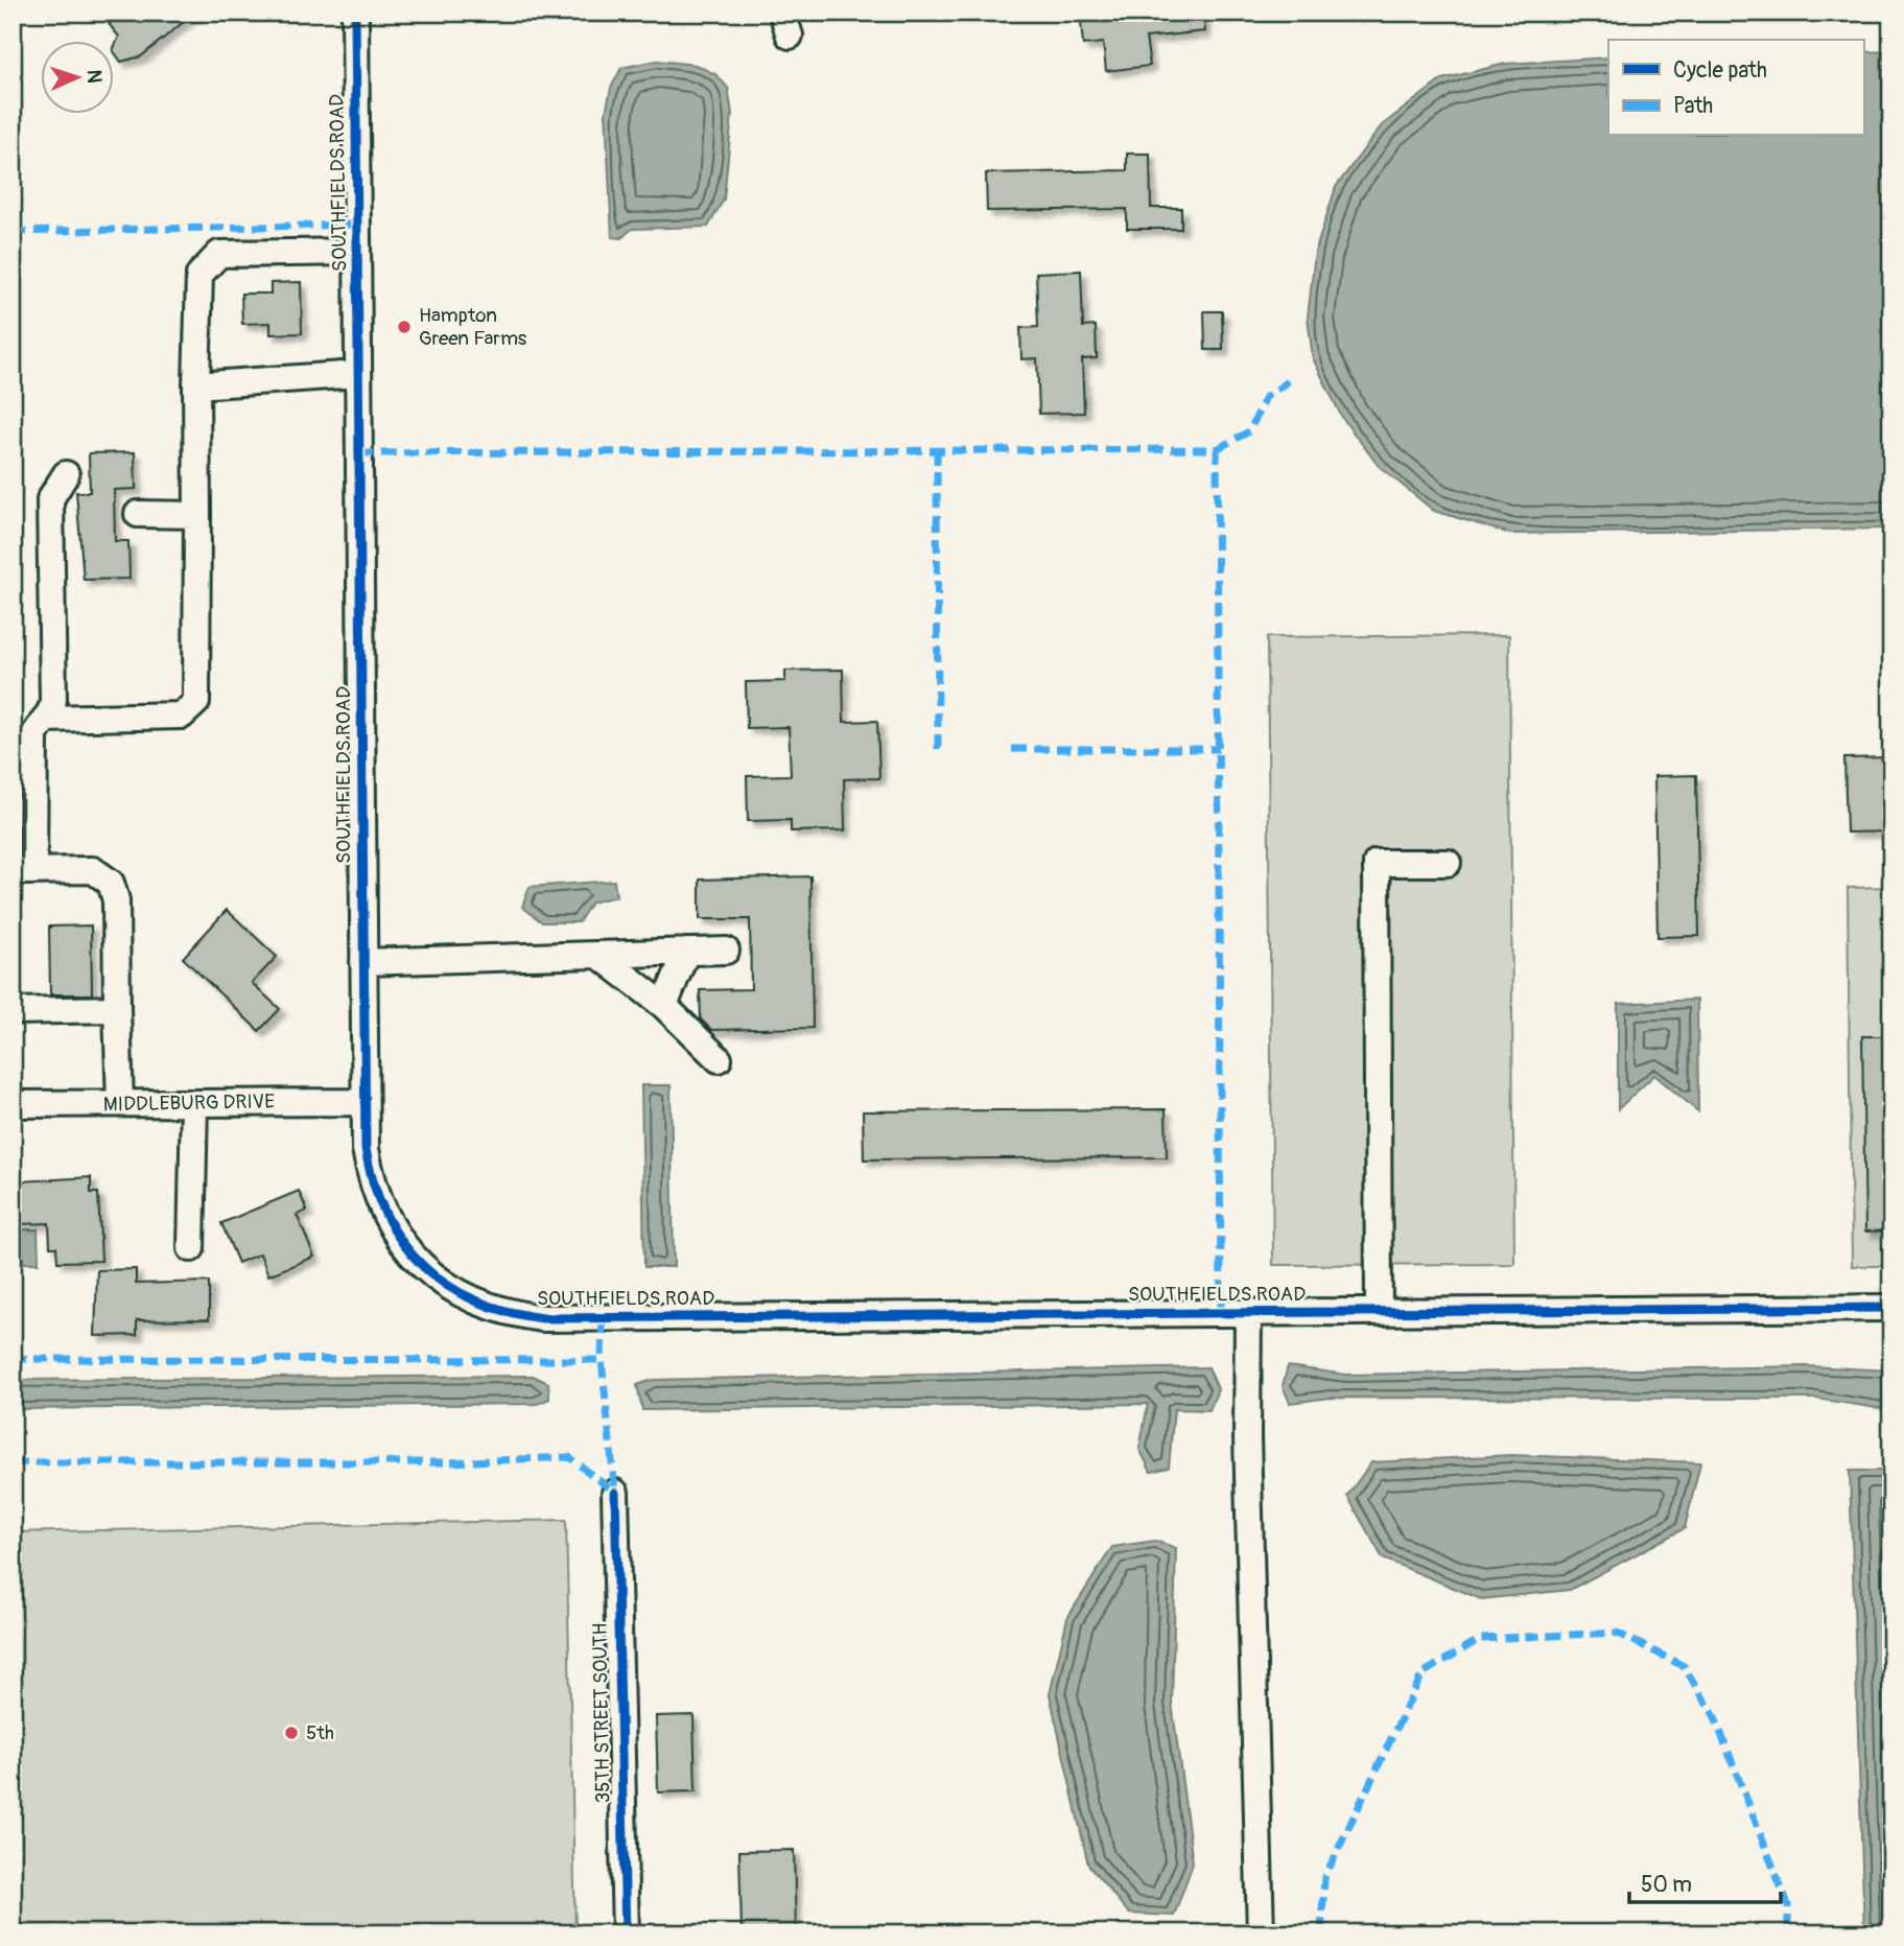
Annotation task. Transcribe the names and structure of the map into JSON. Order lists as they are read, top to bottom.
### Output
{
  "streets": {
    "street": ["SOUTHFIELDS ROAD", "MIDDLEBURG DRIVE", "35TH STREET SOUTH"]
  },
  "crossings": [
    ["SOUTHFIELDS ROAD", "MIDDLEBURG DRIVE"]
  ],
  "places": ["Hampton Green Farms", "5th"],
  "legend": ["Cycle path", "Path"],
  "scale_bar": "50 m",
  "north": "right"
}
